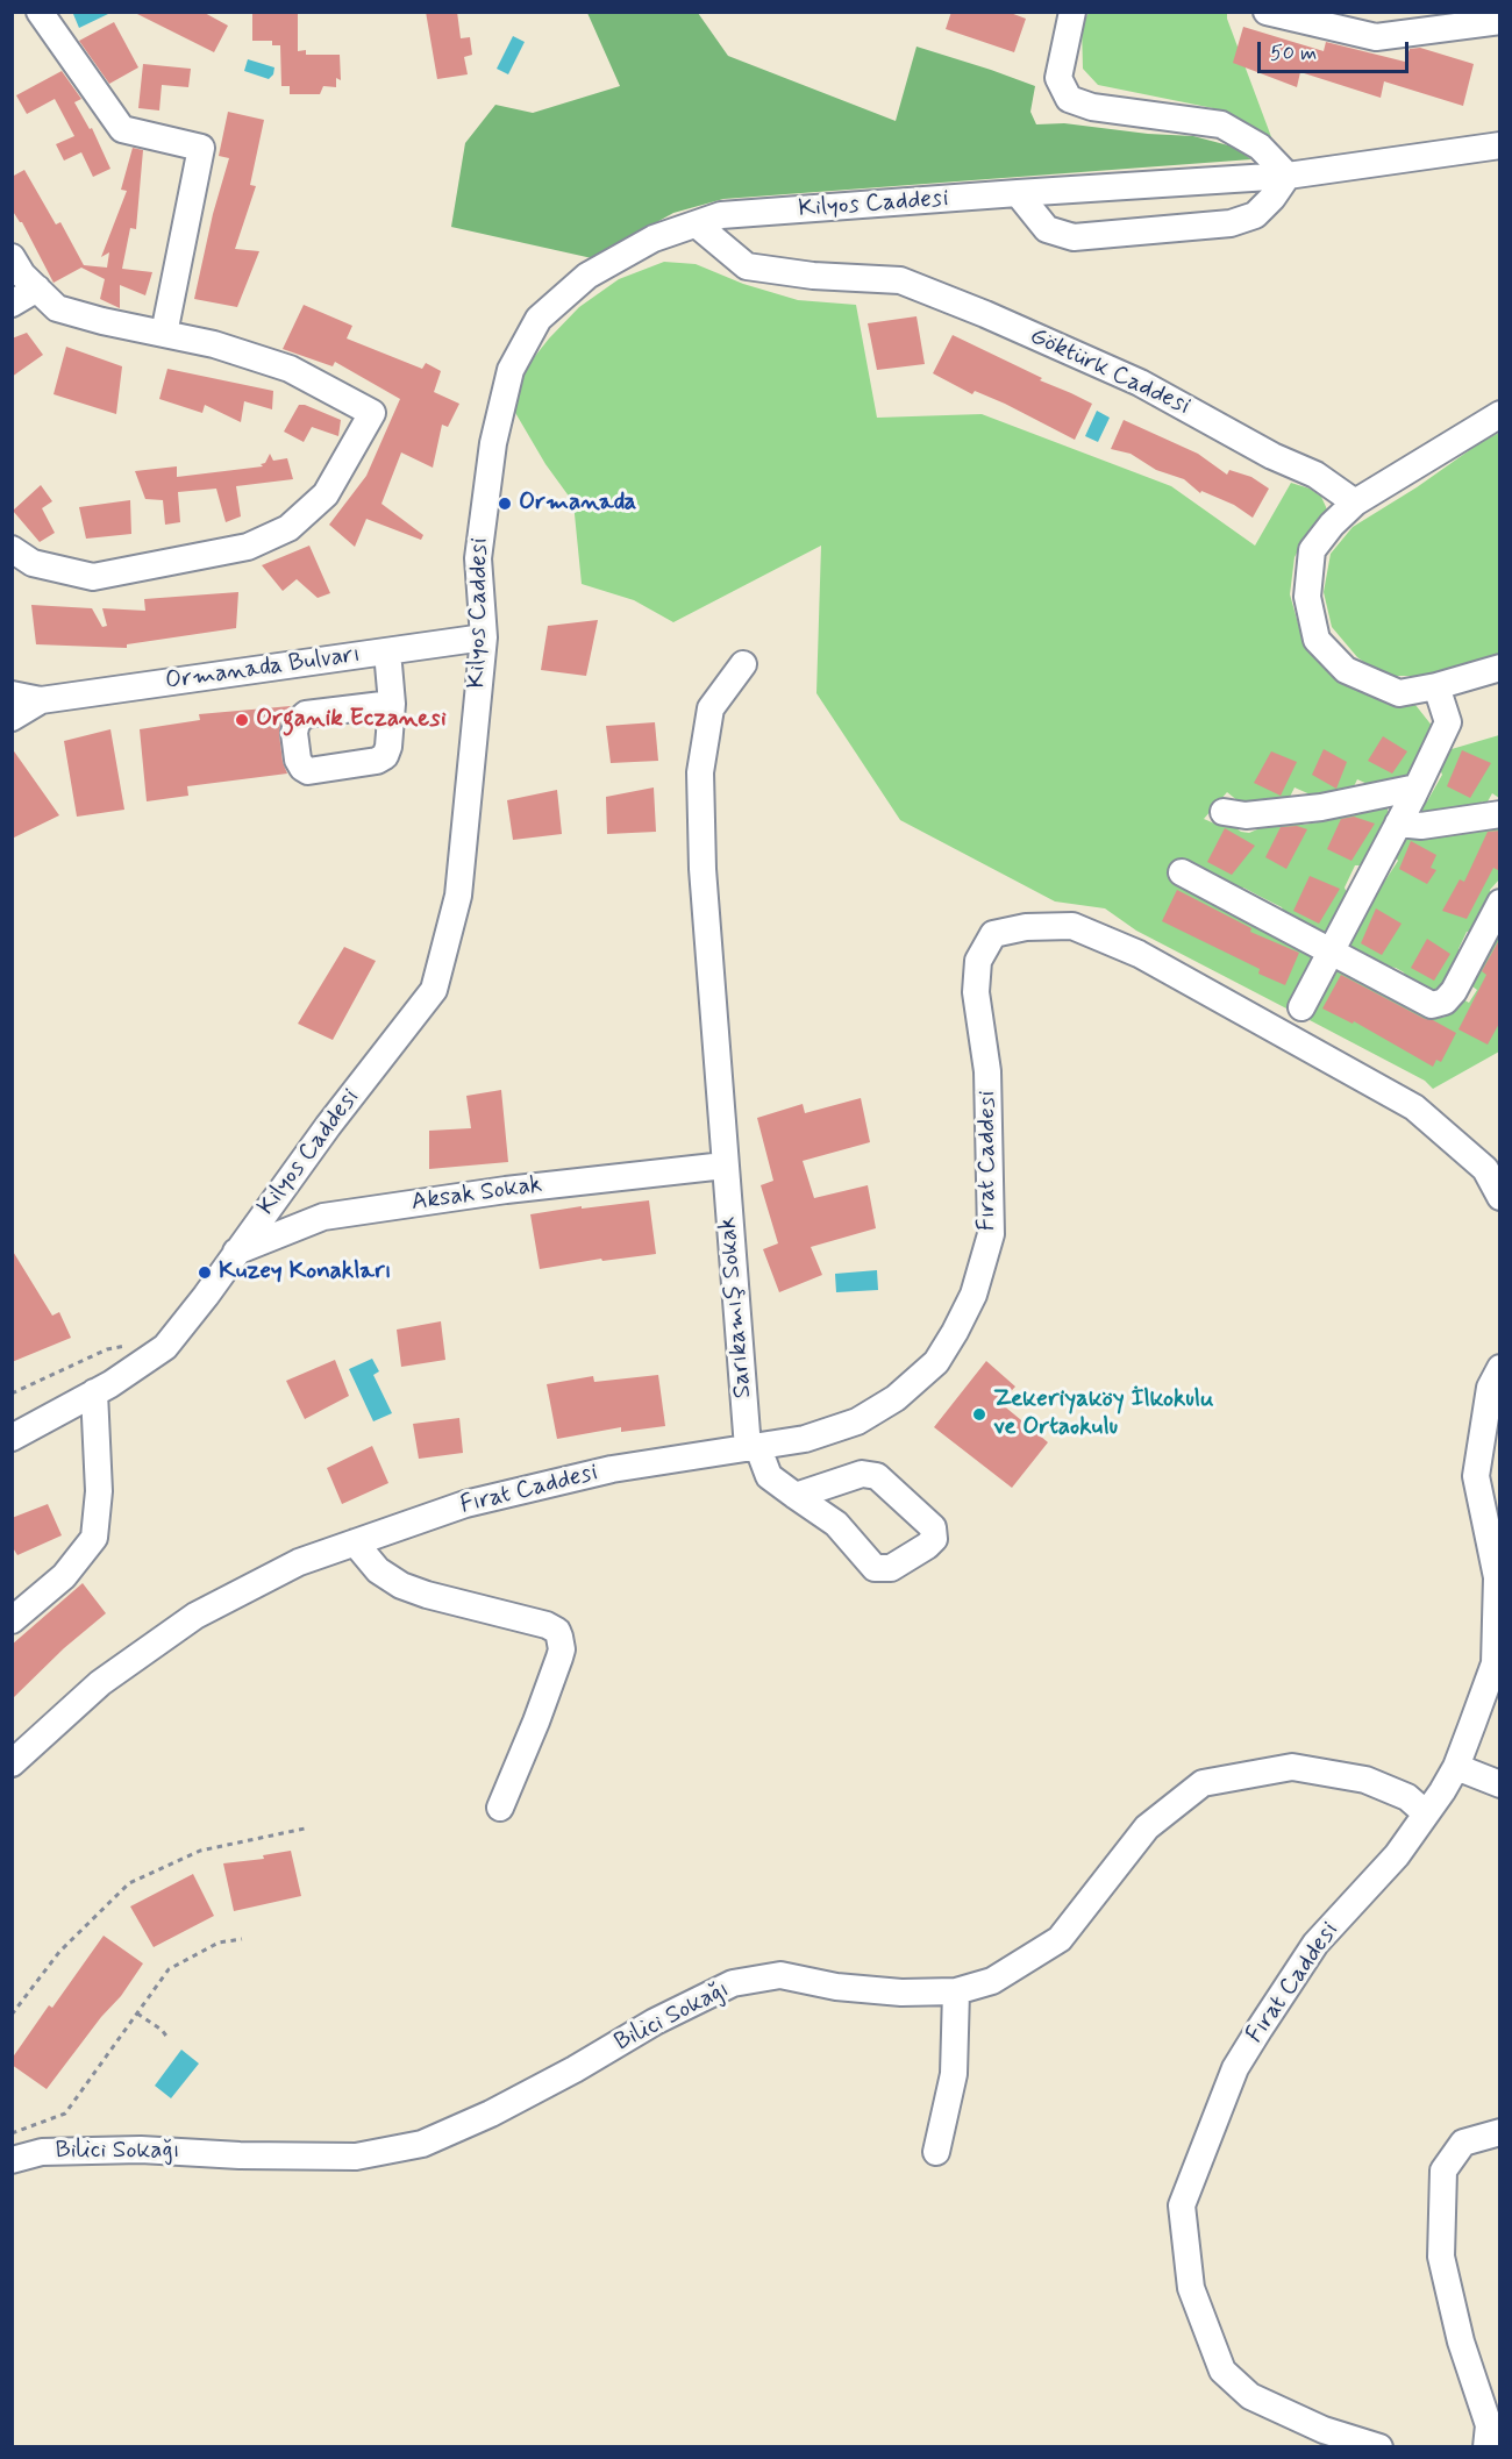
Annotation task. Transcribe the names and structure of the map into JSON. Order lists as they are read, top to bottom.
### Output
{
  "streets": {
    "street": [
      "Kilyos Caddesi",
      "Göktürk Caddesi",
      "Ormanada Bulvarı",
      "Fırat Caddesi",
      "Aksak Sokak",
      "Sarıkamış Sokak",
      "Bilici Sokağı"
    ]
  },
  "crossings": [
    ["Kilyos Caddesi", "Göktürk Caddesi"],
    ["Kilyos Caddesi", "Ormanada Bulvarı"],
    ["Kilyos Caddesi", "Aksak Sokak"],
    ["Fırat Caddesi", "Sarıkamış Sokak"],
    ["Fırat Caddesi", "Bilici Sokağı"],
    ["Aksak Sokak", "Sarıkamış Sokak"]
  ],
  "places": [
    "Ormanada",
    "Organik Eczanesi",
    "Kuzey Konakları",
    "Zekeriyaköy İlkokulu ve Ortaokulu"
  ],
  "scale_bar": "50 m"
}
